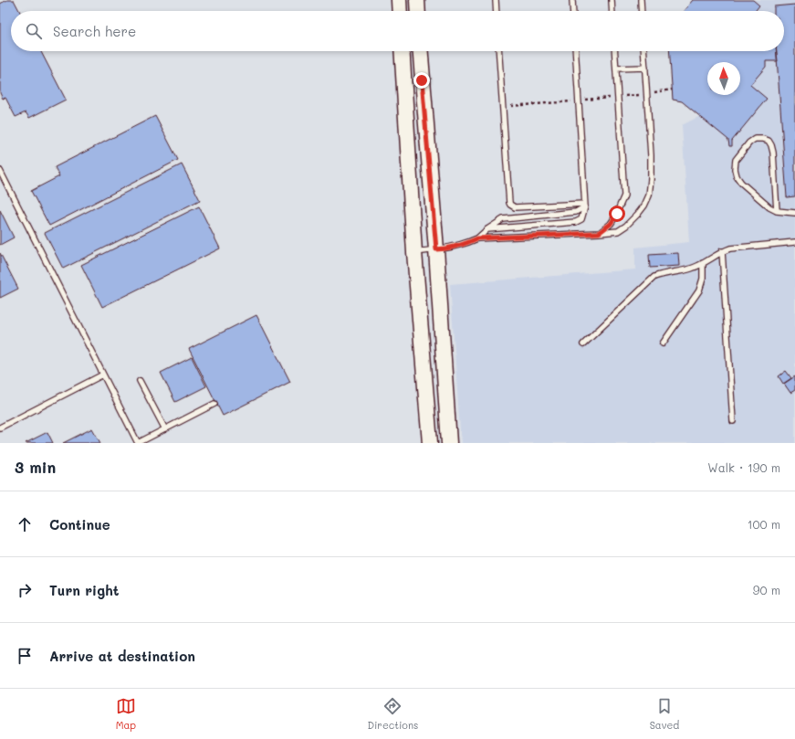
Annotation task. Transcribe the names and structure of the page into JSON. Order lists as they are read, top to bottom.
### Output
{
  "north": "top",
  "page": {
    "search": "Search here",
    "heading": ["3 min", "Walk · 190 m"],
    "list": [
      ["Continue", "100 m"],
      ["Turn right", "90 m"],
      "Arrive at destination"
    ],
    "nav": ["Map", "Directions", "Saved"]
  }
}
